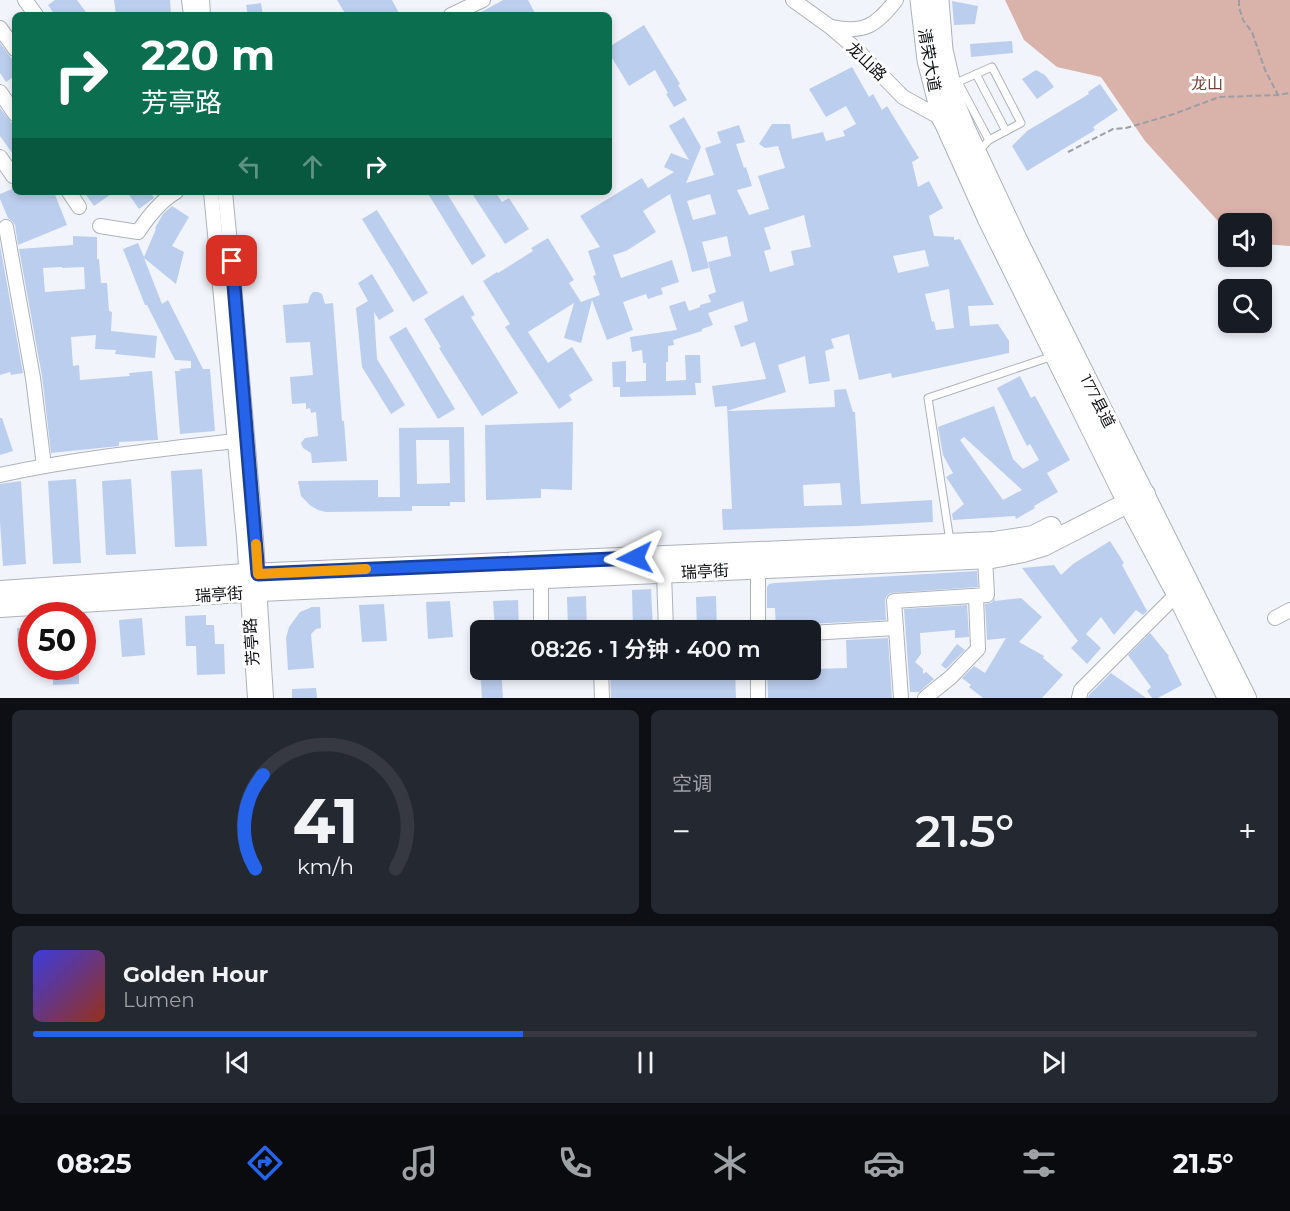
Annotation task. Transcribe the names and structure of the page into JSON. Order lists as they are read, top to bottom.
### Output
{
  "streets": {
    "main road": ["清荣大道", "177县道", "瑞亭街"],
    "street": ["龙山路", "芳亭路"]
  },
  "crossings": [
    ["清荣大道", "龙山路"],
    ["清荣大道", "177县道"],
    ["龙山路", "177县道"],
    ["177县道", "瑞亭街"],
    ["瑞亭街", "芳亭路"]
  ],
  "parks": ["龙山"],
  "page": {
    "turn": ["220 m", "芳亭路"],
    "limit": "50",
    "trip": "08:26 · 1 分钟 · 400 m",
    "tile": "空调",
    "heat": ["−", "21.5°", "+"],
    "song": ["Golden Hour", "Lumen"],
    "tabs": ["08:25", "21.5°"],
    "gauge": ["41", "km/h"]
  }
}
